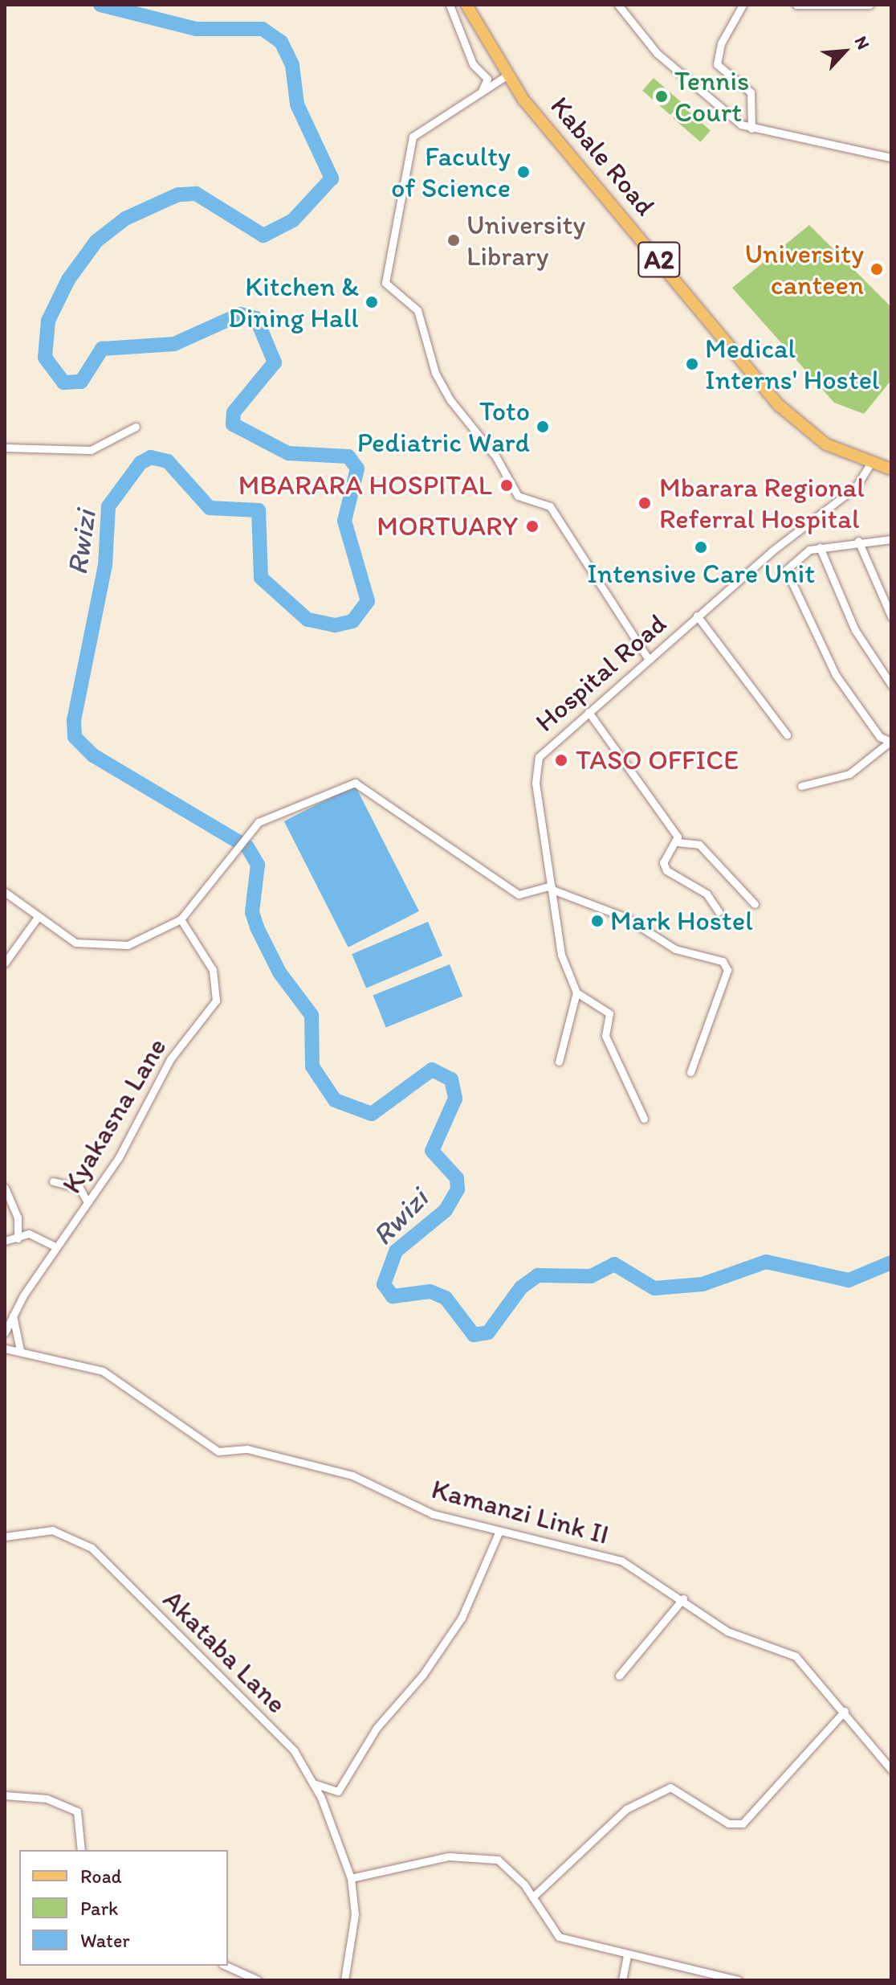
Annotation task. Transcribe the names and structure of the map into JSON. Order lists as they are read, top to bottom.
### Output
{
  "streets": {
    "main road": ["Kabale Road", "A2"],
    "street": [
      "Hospital Road",
      "Kyakasna Lane",
      "Kamanzi Link II",
      "Akataba Lane"
    ]
  },
  "crossings": [
    ["Kabale Road", "Hospital Road"]
  ],
  "water": ["Rwizi"],
  "places": [
    "Tennis Court",
    "Faculty of Science",
    "University Library",
    "University canteen",
    "Kitchen & Dining Hall",
    "Medical Interns' Hostel",
    "Toto Pediatric Ward",
    "MBARARA HOSPITAL",
    "Mbarara Regional Referral Hospital",
    "MORTUARY",
    "Intensive Care Unit",
    "TASO OFFICE",
    "Mark Hostel"
  ],
  "legend": ["Road", "Park", "Water"],
  "north": "top right"
}
